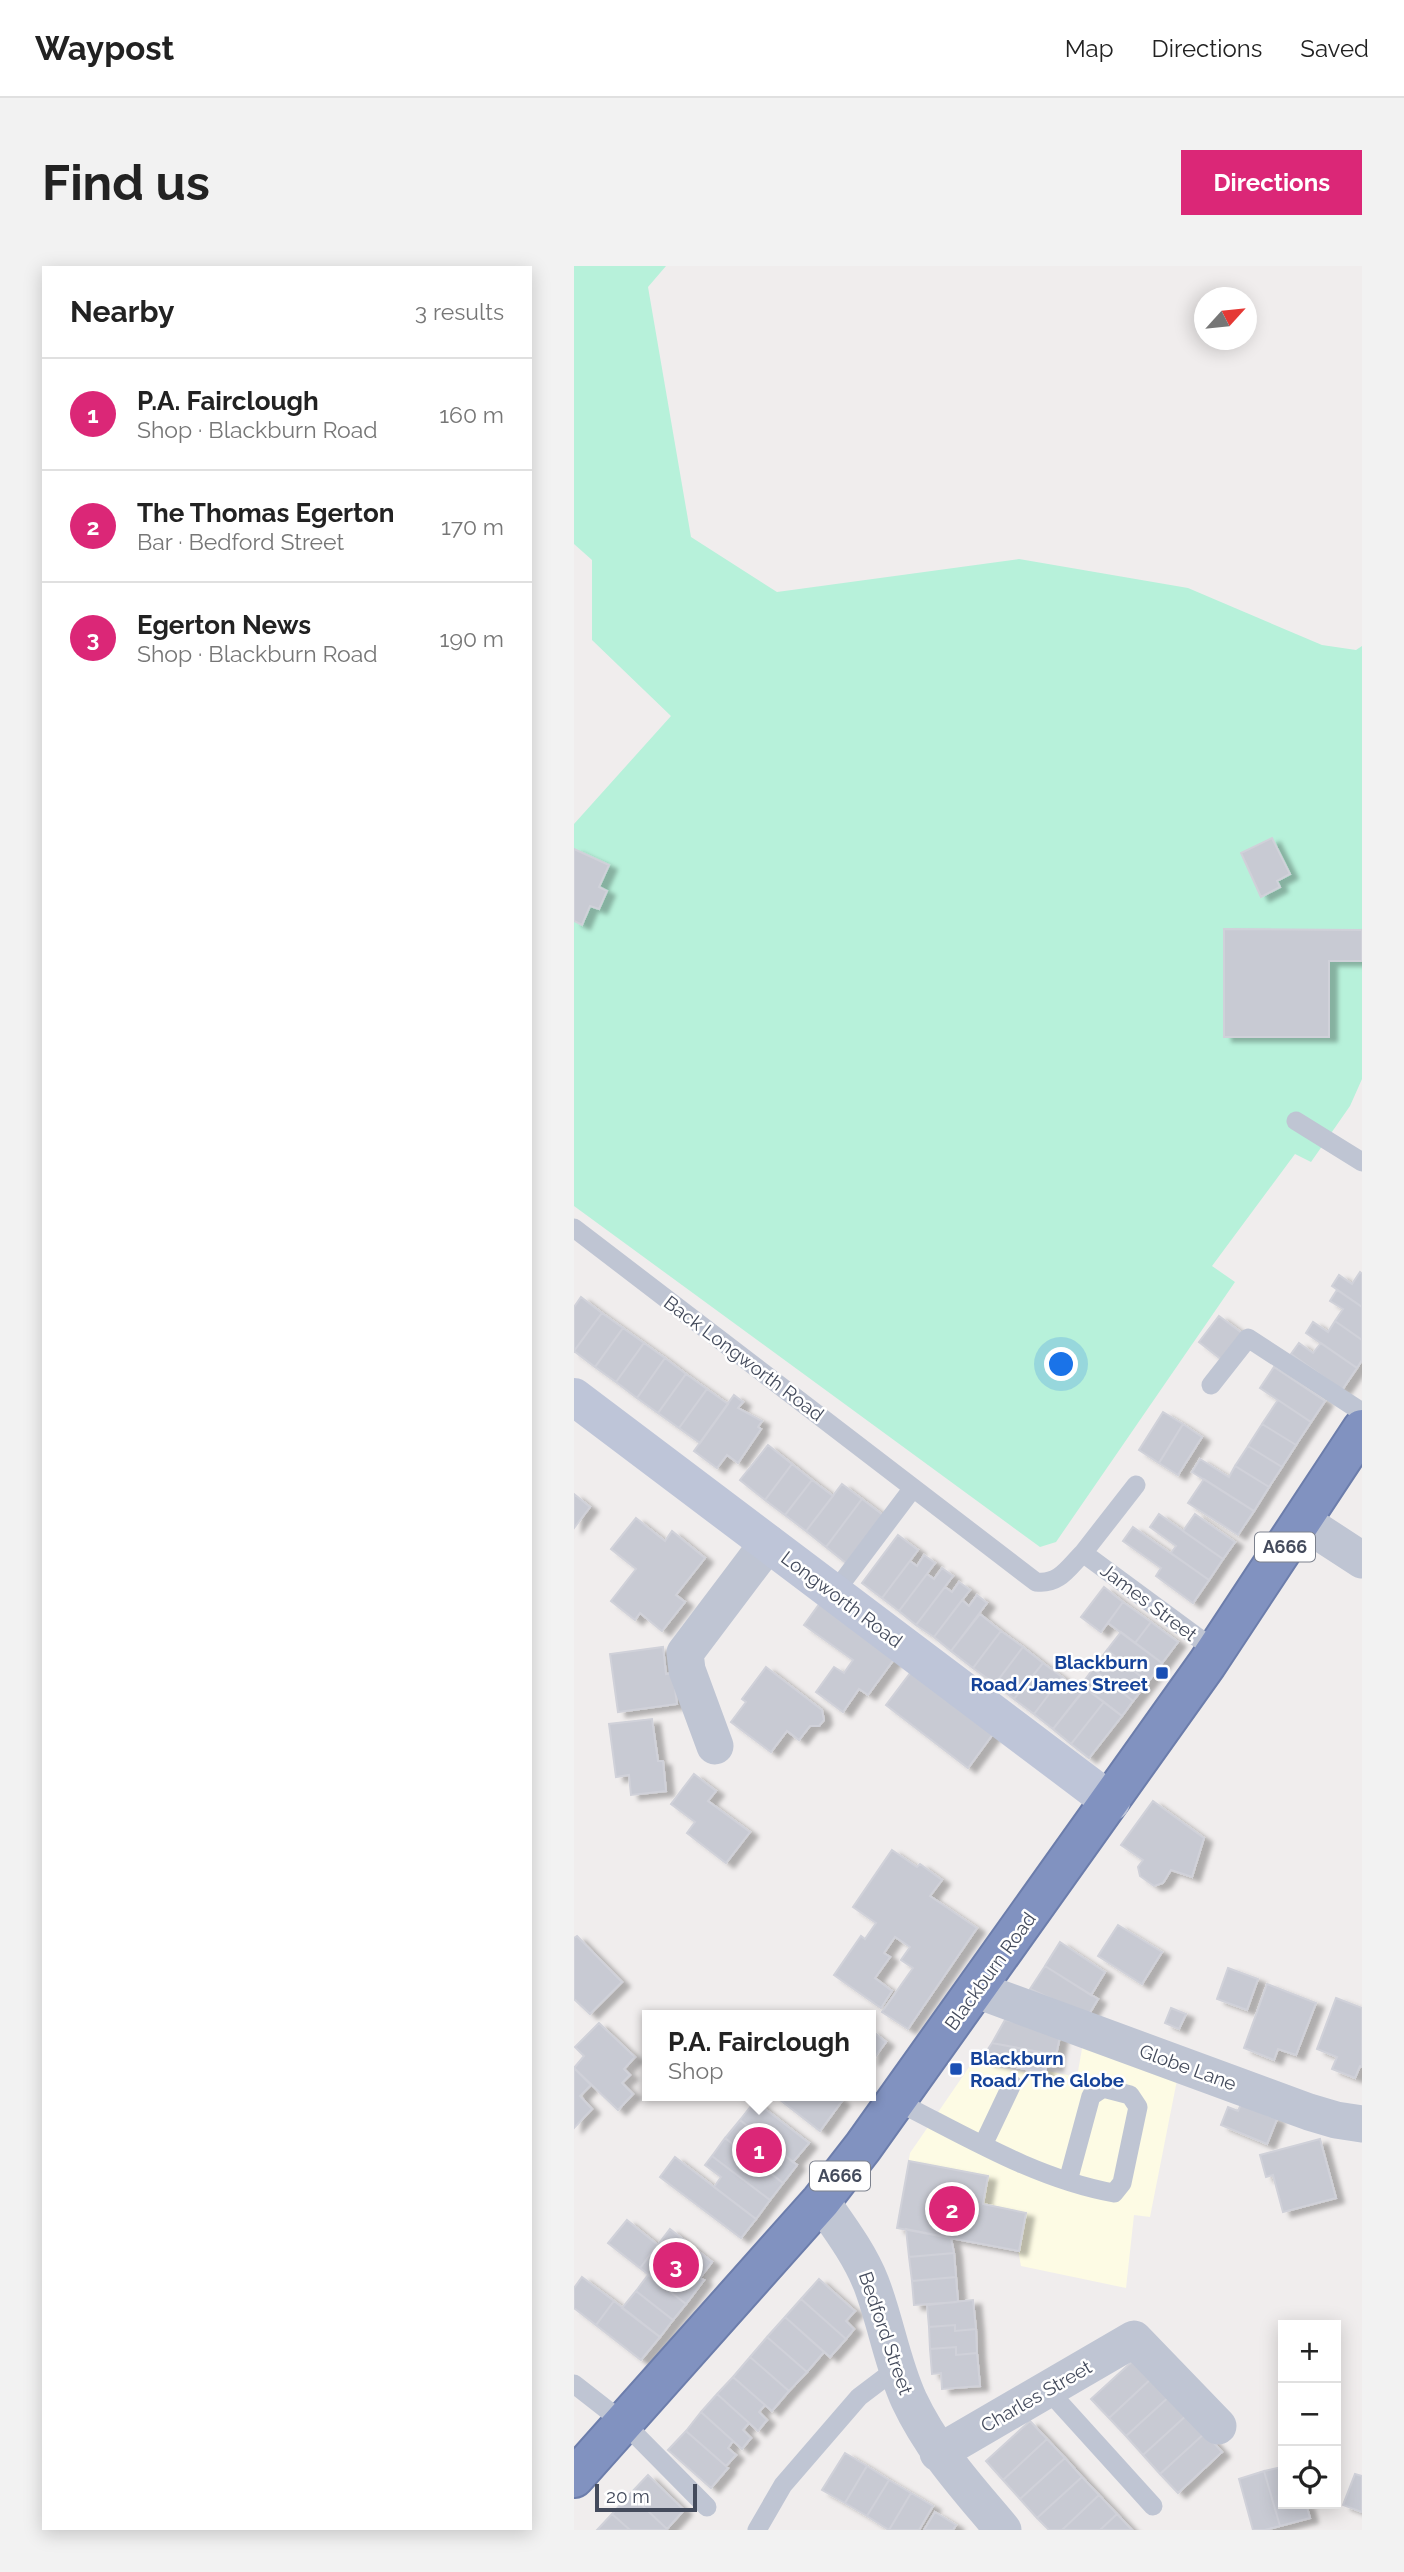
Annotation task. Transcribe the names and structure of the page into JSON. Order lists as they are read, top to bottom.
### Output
{
  "streets": {
    "highway": ["A666", "Blackburn Road"],
    "street": [
      "Longworth Road",
      "Globe Lane",
      "Bedford Street",
      "Charles Street"
    ],
    "lane": ["Back Longworth Road", "James Street"]
  },
  "crossings": [
    ["Back Longworth Road", "James Street"],
    ["Longworth Road", "Blackburn Road"],
    ["James Street", "Blackburn Road"],
    ["Blackburn Road", "Globe Lane"],
    ["Blackburn Road", "Bedford Street"],
    ["Bedford Street", "Charles Street"]
  ],
  "places": {
    "transit": ["Blackburn Road/James Street", "Blackburn Road/The Globe"]
  },
  "scale_bar": "20 m",
  "north": "top right",
  "page": {
    "header": "Waypost",
    "nav": ["Map", "Directions", "Saved"],
    "buttons": "Directions",
    "title": "Find us",
    "heading": ["Nearby", "3 results"],
    "list": [
      {
        "mark": "1",
        "name": "P.A. Fairclough",
        "note": "Shop · Blackburn Road",
        "value": "160 m"
      },
      {
        "mark": "2",
        "name": "The Thomas Egerton",
        "note": "Bar · Bedford Street",
        "value": "170 m"
      },
      {
        "mark": "3",
        "name": "Egerton News",
        "note": "Shop · Blackburn Road",
        "value": "190 m"
      }
    ],
    "popup": ["P.A. Fairclough", "Shop"],
    "pins": ["1", "2", "3"],
    "map_buttons": ["+", "−"],
    "scale": "20 m"
  }
}
